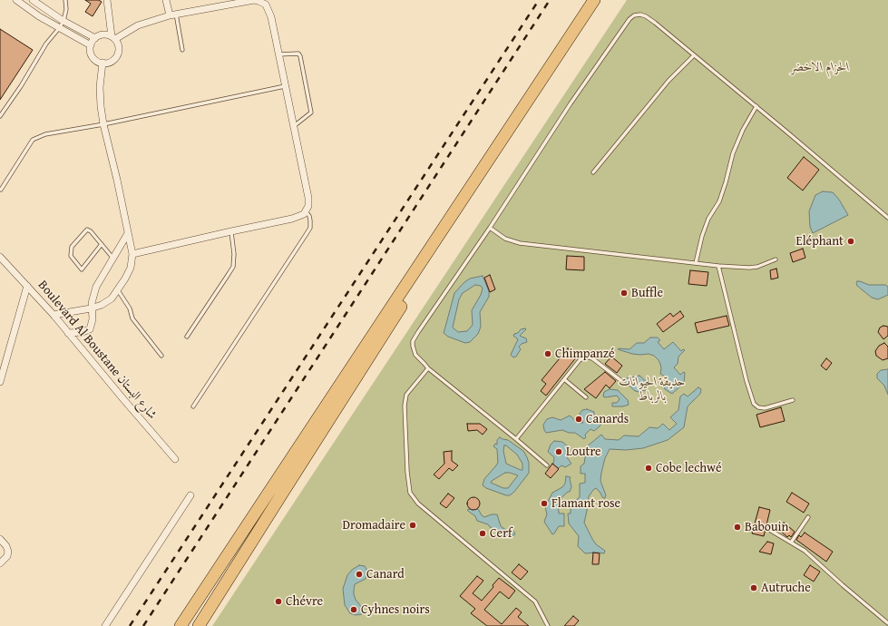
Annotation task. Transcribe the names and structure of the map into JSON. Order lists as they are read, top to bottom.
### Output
{
  "streets": {
    "street": ["Boulevard Al Boustane شارع البستان"]
  },
  "parks": ["الحزام الاخضر", "حديقة الحيوانات بالرباط"],
  "places": [
    "Eléphant",
    "Buffle",
    "Chimpanzé",
    "Canards",
    "Loutre",
    "Cobe lechwé",
    "Flamant rose",
    "Dromadaire",
    "Babouin",
    "Cerf",
    "Canard",
    "Autruche",
    "Chévre",
    "Cyhnes noirs"
  ]
}
